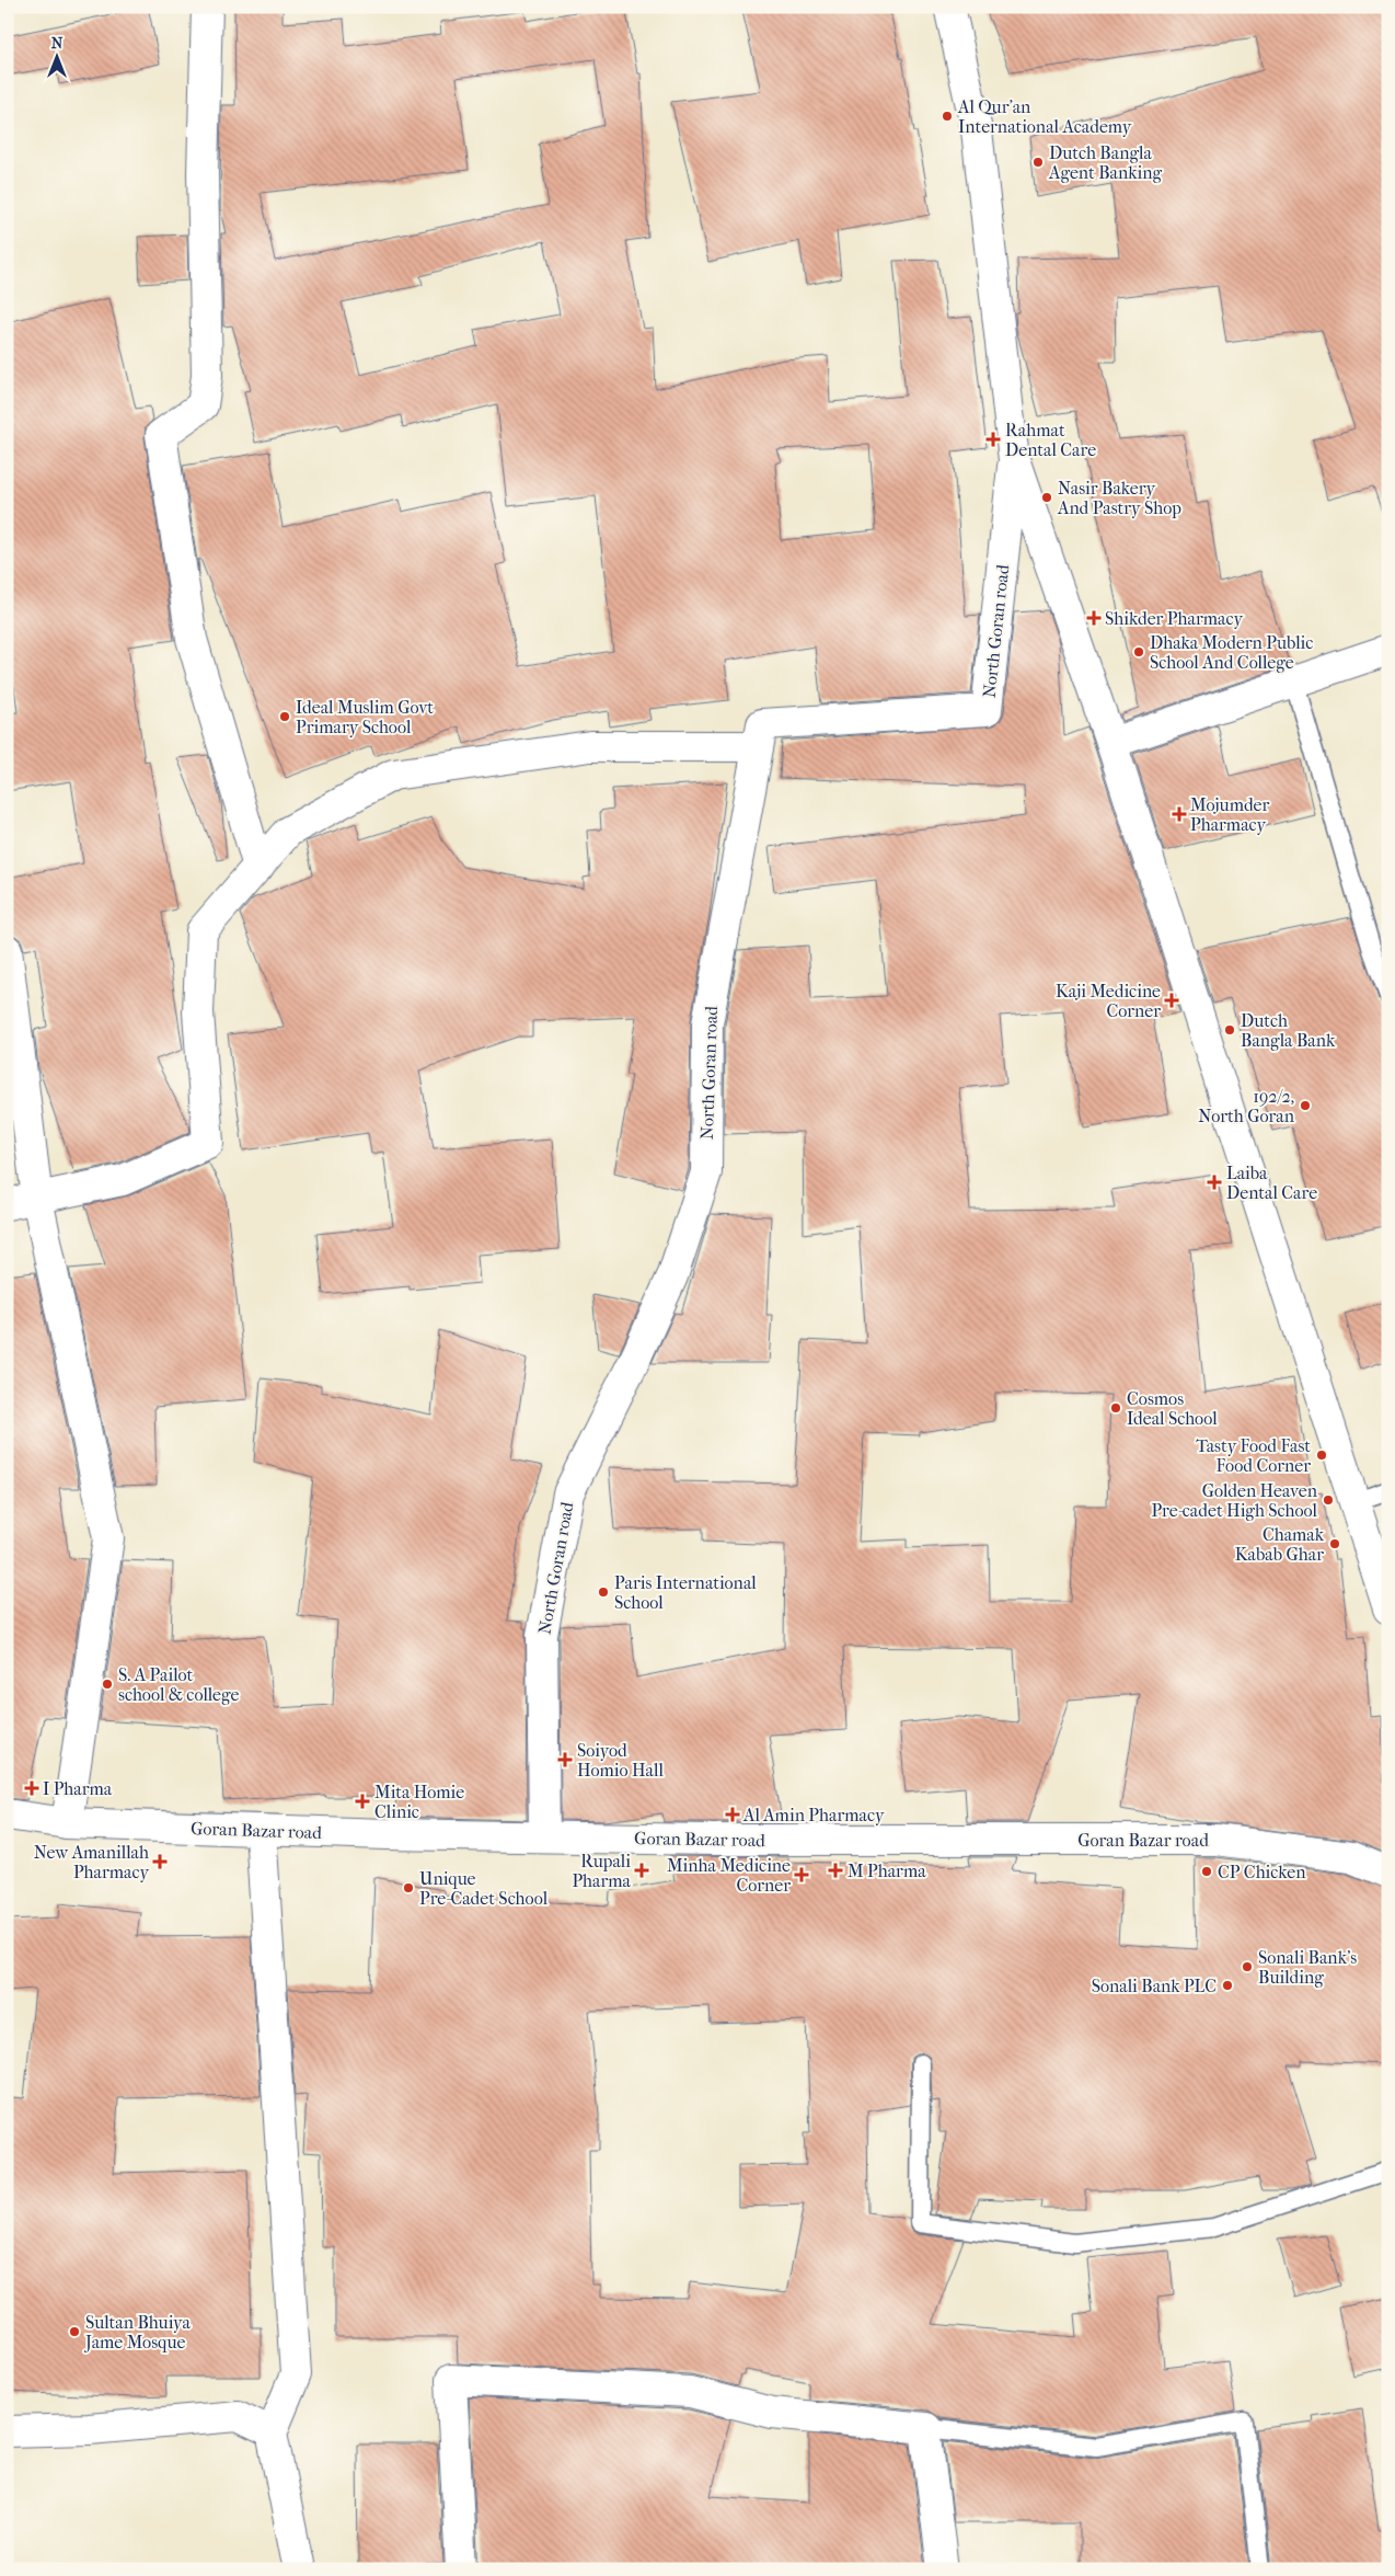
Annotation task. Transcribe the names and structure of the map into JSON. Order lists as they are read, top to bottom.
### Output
{
  "streets": {
    "street": ["North Goran road", "Goran Bazar road"]
  },
  "crossings": [
    ["North Goran road", "Goran Bazar road"]
  ],
  "places": {
    "other": [
      "Al Qur'an International Academy",
      "Dutch Bangla Agent Banking",
      "Nasir Bakery And Pastry Shop",
      "Dhaka Modern Public School And College",
      "Ideal Muslim Govt Primary School",
      "Dutch Bangla Bank",
      "192/2, North Goran",
      "Cosmos Ideal School",
      "Tasty Food Fast Food Corner",
      "Golden Heaven Pre-cadet High School",
      "Chamak Kabab Ghar",
      "Paris International School",
      "S. A Pailot school & college",
      "CP Chicken",
      "Unique Pre-Cadet School",
      "Sonali Bank's Building",
      "Sonali Bank PLC",
      "Sultan Bhuiya Jame Mosque"
    ],
    "health": [
      "Rahmat Dental Care",
      "Shikder Pharmacy",
      "Mojumder Pharmacy",
      "Kaji Medicine Corner",
      "Laiba Dental Care",
      "Soiyod Homio Hall",
      "I Pharma",
      "Mita Homie Clinic",
      "Al Amin Pharmacy",
      "New Amanillah Pharmacy",
      "Rupali Pharma",
      "M Pharma",
      "Minha Medicine Corner"
    ]
  },
  "north": "top"
}
